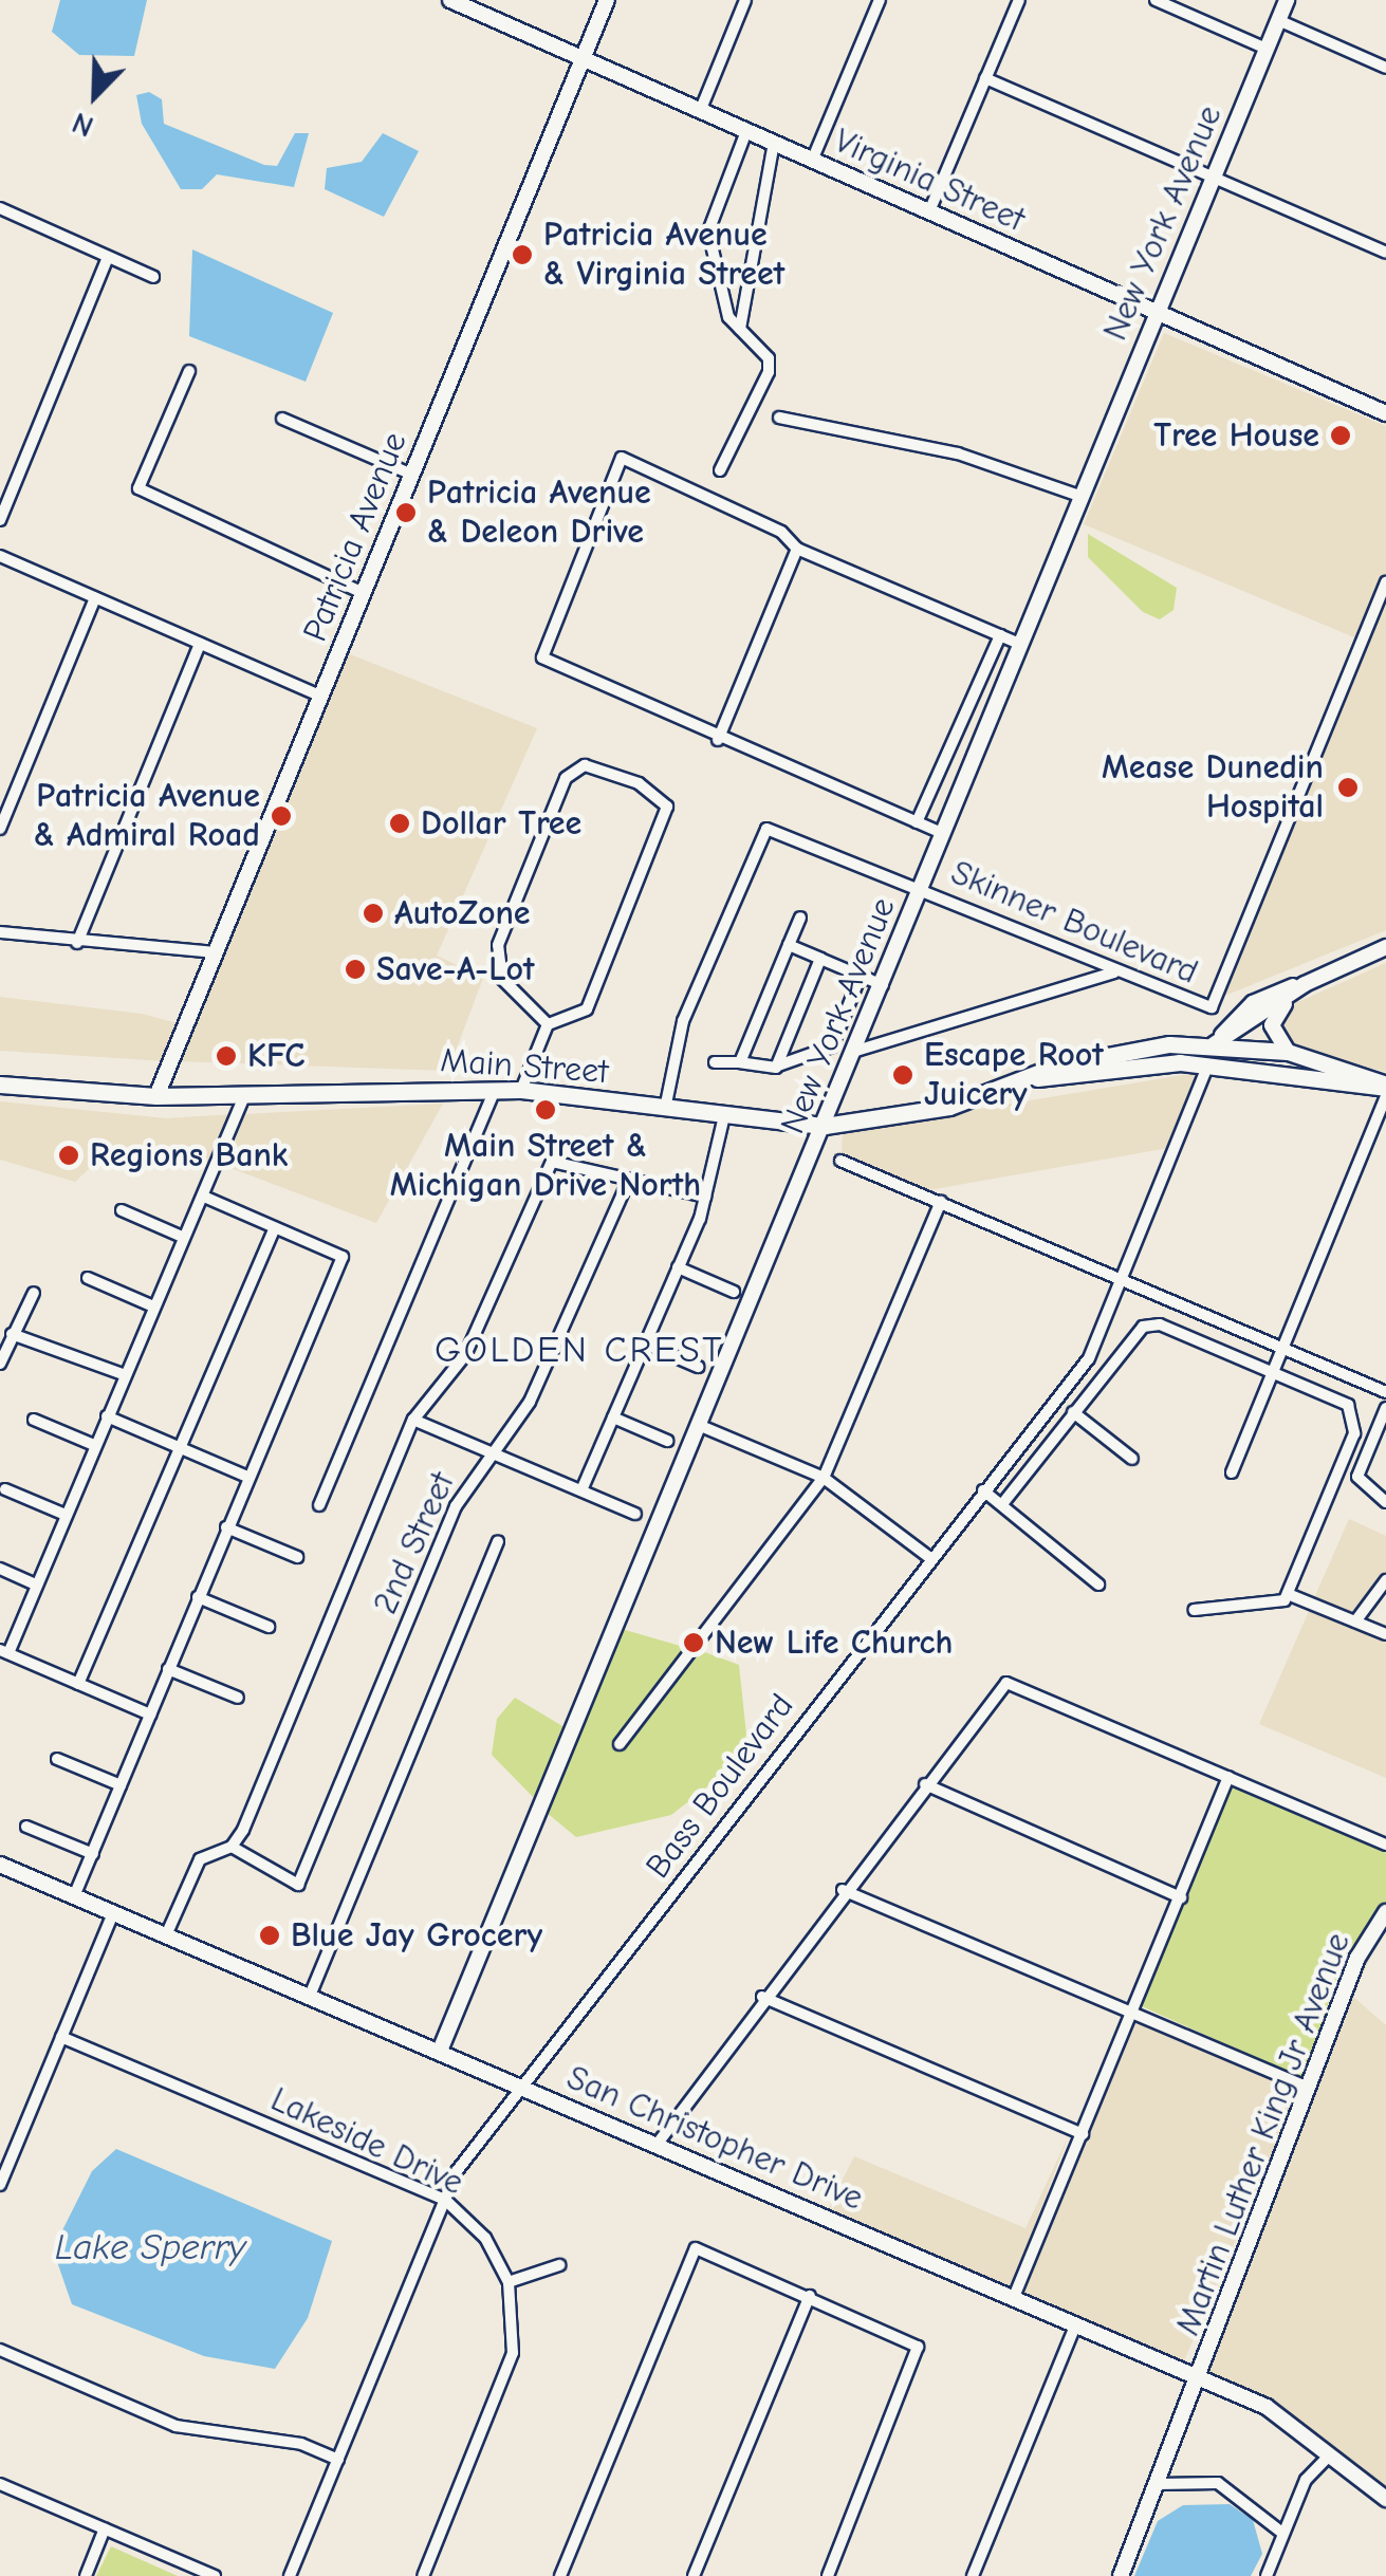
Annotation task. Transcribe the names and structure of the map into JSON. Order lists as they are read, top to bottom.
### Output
{
  "streets": {
    "main road": ["Main Street"],
    "street": [
      "Virginia Street",
      "New York Avenue",
      "Patricia Avenue",
      "Skinner Boulevard",
      "2nd Street",
      "Bass Boulevard",
      "Martin Luther King Jr Avenue",
      "San Christopher Drive",
      "Lakeside Drive"
    ]
  },
  "crossings": [
    ["Virginia Street", "New York Avenue"],
    ["Virginia Street", "Patricia Avenue"],
    ["New York Avenue", "Skinner Boulevard"],
    ["New York Avenue", "Main Street"],
    ["New York Avenue", "San Christopher Drive"],
    ["Patricia Avenue", "Main Street"],
    ["Skinner Boulevard", "Main Street"],
    ["Main Street", "Bass Boulevard"],
    ["Bass Boulevard", "San Christopher Drive"],
    ["Bass Boulevard", "Lakeside Drive"],
    ["Martin Luther King Jr Avenue", "San Christopher Drive"]
  ],
  "districts": ["GOLDEN CREST"],
  "water": ["Lake Sperry"],
  "places": [
    "Patricia Avenue & Virginia Street",
    "Tree House",
    "Patricia Avenue & Deleon Drive",
    "Mease Dunedin Hospital",
    "Patricia Avenue & Admiral Road",
    "Dollar Tree",
    "AutoZone",
    "Save-A-Lot",
    "KFC",
    "Escape Root Juicery",
    "Main Street & Michigan Drive North",
    "Regions Bank",
    "New Life Church",
    "Blue Jay Grocery"
  ],
  "north": "bottom left"
}
